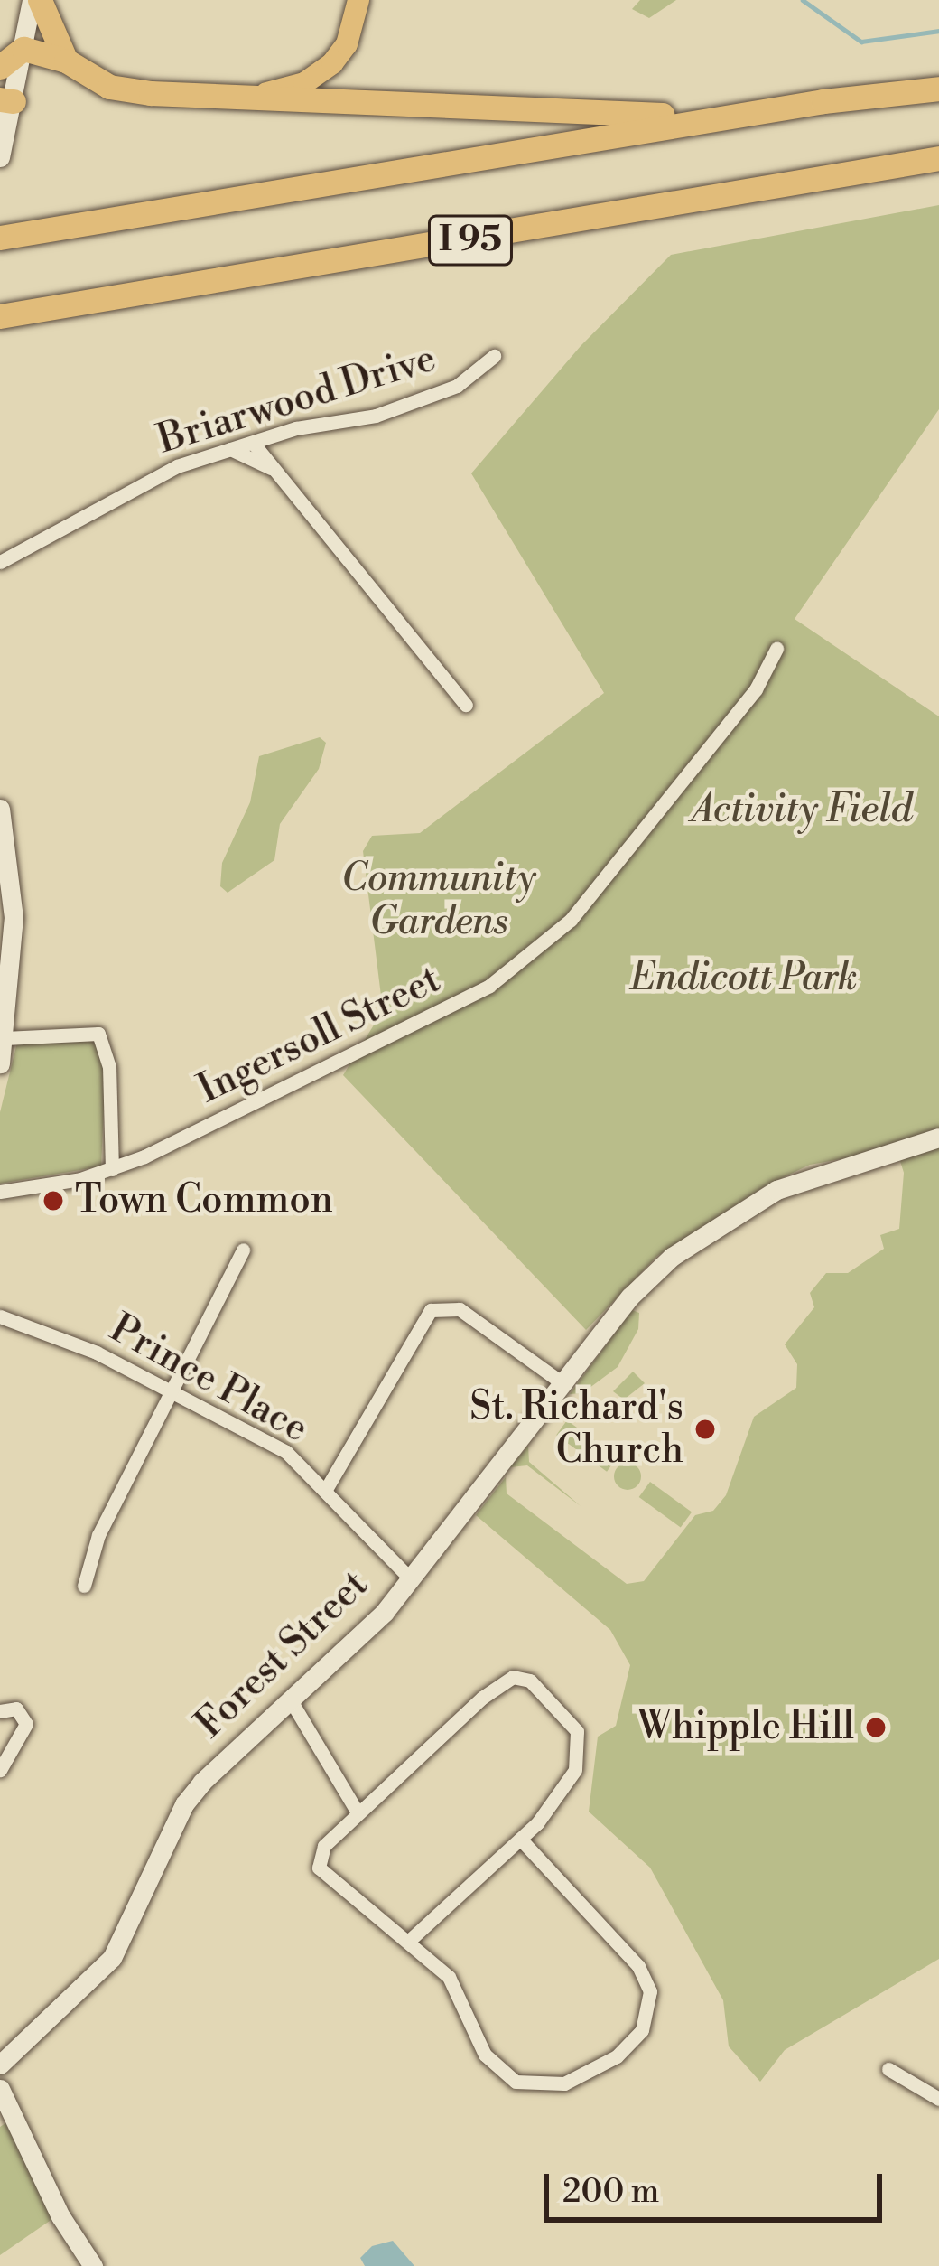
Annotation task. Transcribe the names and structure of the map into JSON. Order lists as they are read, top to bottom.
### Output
{
  "streets": {
    "highway": ["I 95"],
    "street": [
      "Briarwood Drive",
      "Ingersoll Street",
      "Prince Place",
      "Forest Street"
    ]
  },
  "crossings": [
    ["Prince Place", "Forest Street"]
  ],
  "parks": ["Activity Field", "Community Gardens", "Endicott Park"],
  "places": ["Town Common", "St. Richard's Church", "Whipple Hill"],
  "scale_bar": "200 m"
}
